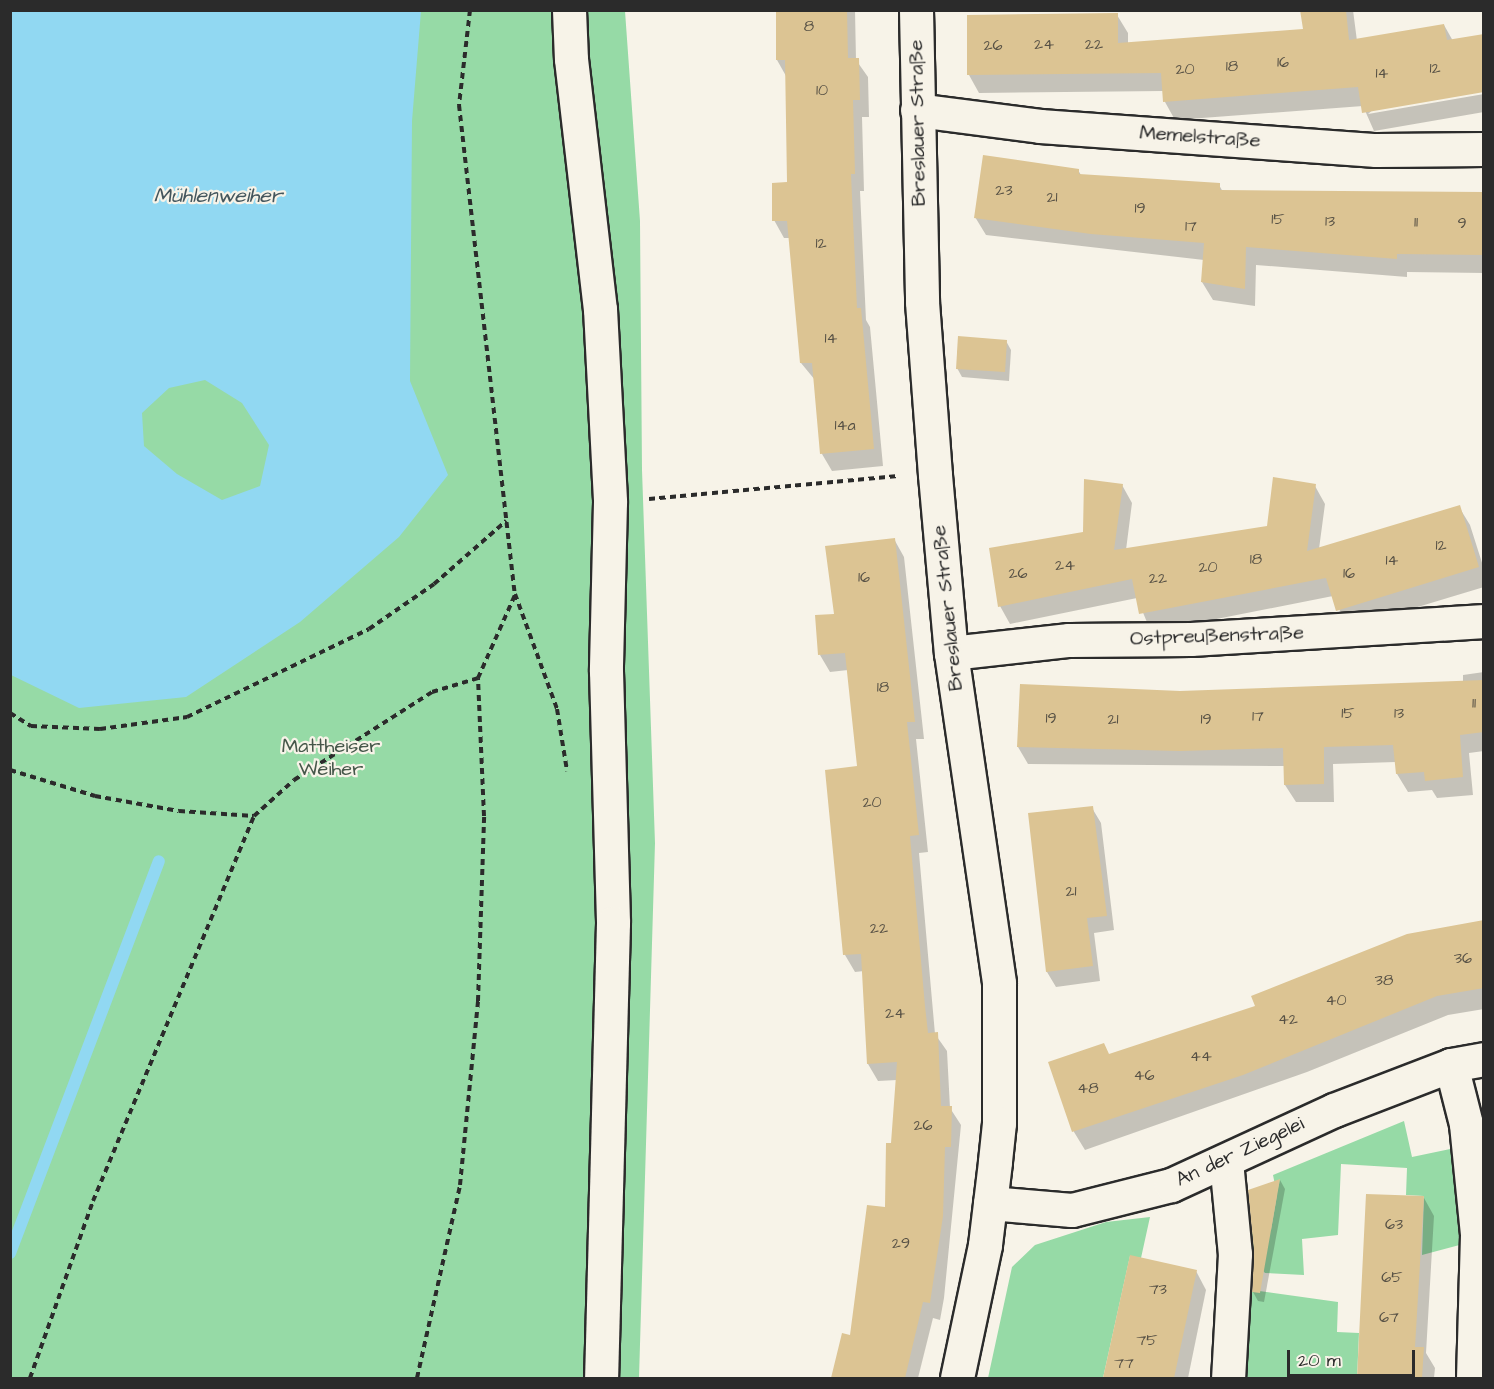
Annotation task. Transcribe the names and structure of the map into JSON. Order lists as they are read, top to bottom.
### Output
{
  "streets": {
    "street": [
      "Breslauer Straße",
      "Memelstraße",
      "Ostpreußenstraße",
      "An der Ziegelei"
    ]
  },
  "crossings": [
    ["Breslauer Straße", "Memelstraße"],
    ["Breslauer Straße", "Ostpreußenstraße"],
    ["Breslauer Straße", "An der Ziegelei"]
  ],
  "water": ["Mühlenweiher"],
  "parks": ["Mattheiser Weiher"],
  "house_numbers": [
    "8",
    "24",
    "22",
    "26",
    "16",
    "18",
    "12",
    "20",
    "14",
    "10",
    "23",
    "21",
    "19",
    "15",
    "13",
    "11",
    "9",
    "17",
    "12",
    "14",
    "14a",
    "12",
    "18",
    "14",
    "24",
    "20",
    "26",
    "16",
    "16",
    "22",
    "18",
    "11",
    "15",
    "13",
    "17",
    "19",
    "21",
    "19",
    "20",
    "21",
    "22",
    "36",
    "38",
    "40",
    "24",
    "42",
    "44",
    "46",
    "48",
    "26",
    "63",
    "29",
    "65",
    "73",
    "67",
    "75",
    "77"
  ],
  "scale_bar": "20 m"
}
